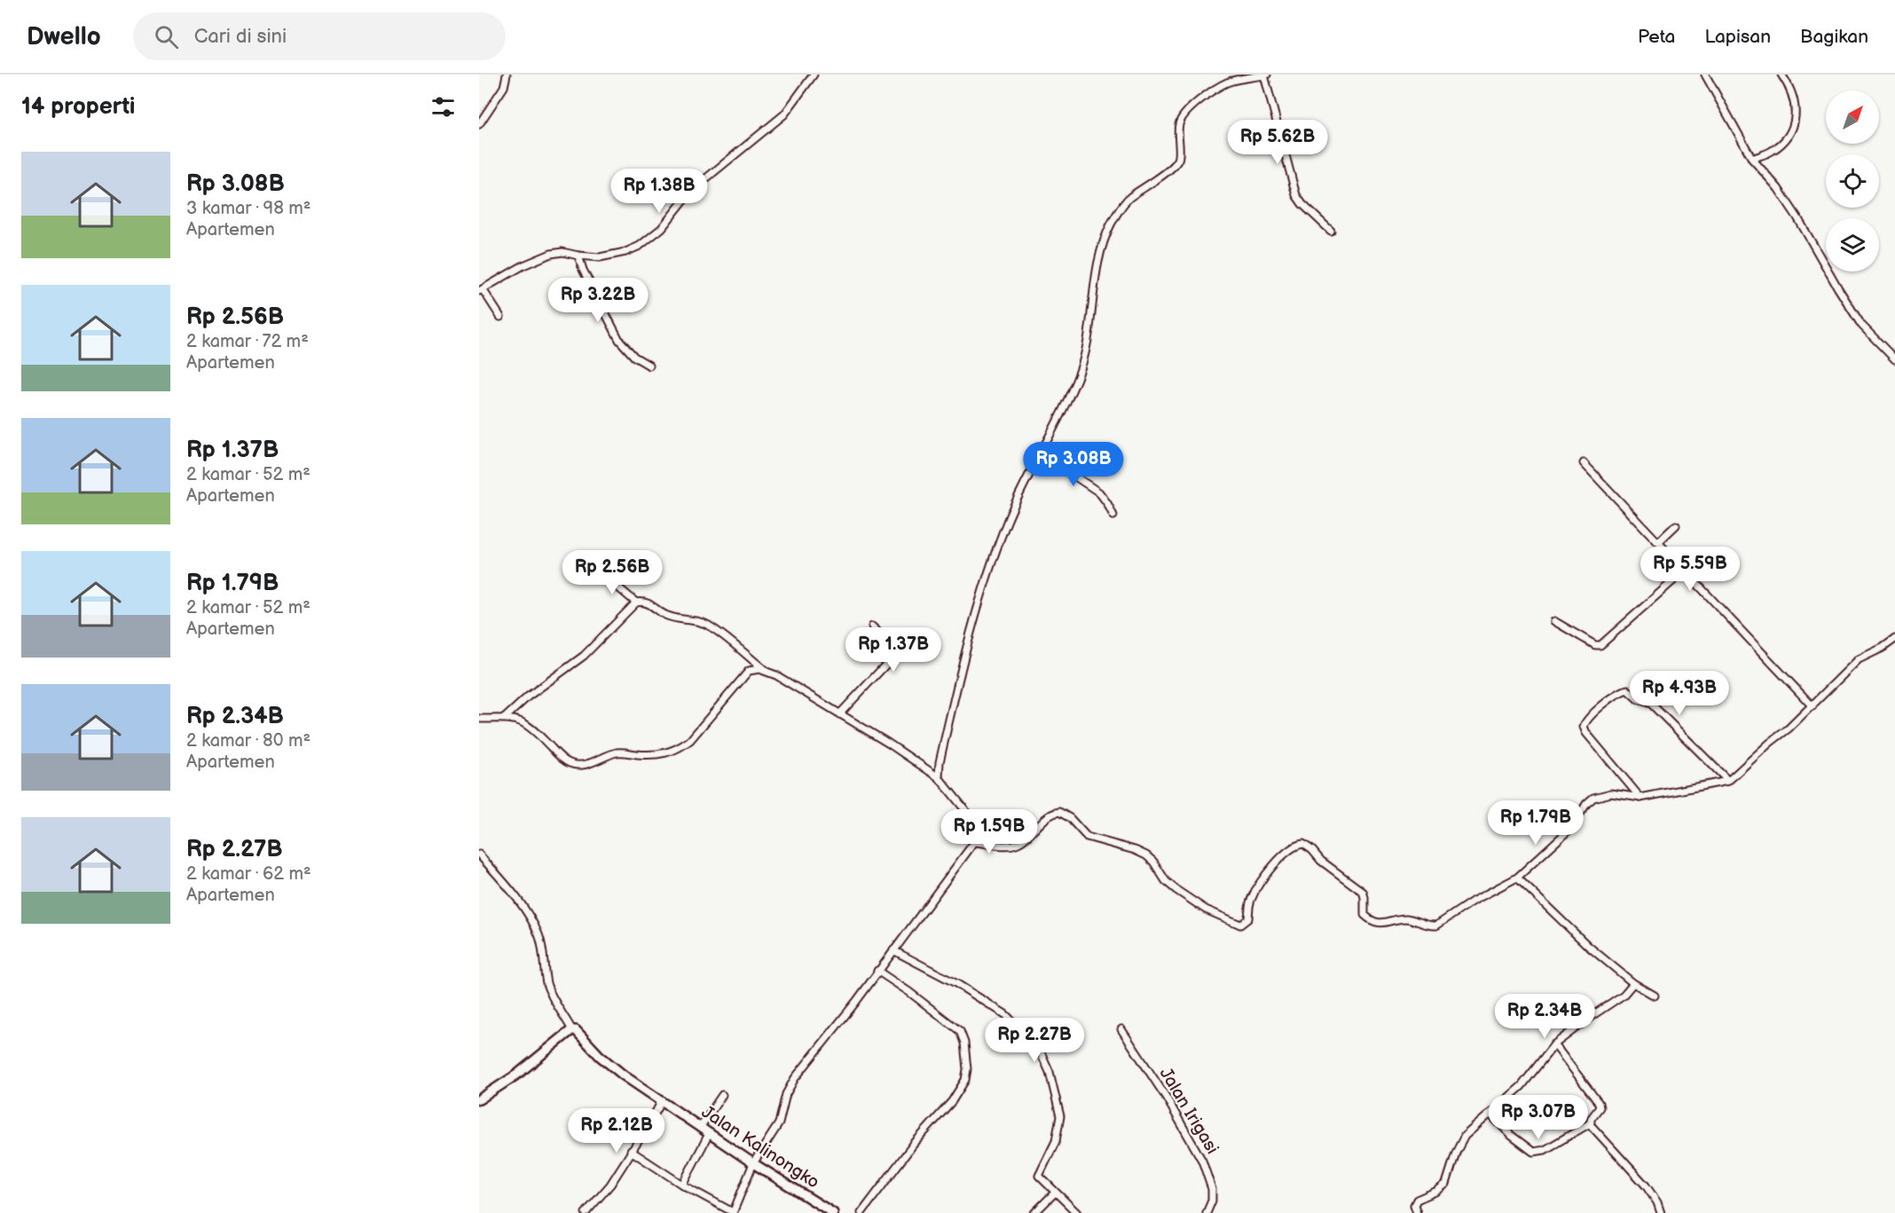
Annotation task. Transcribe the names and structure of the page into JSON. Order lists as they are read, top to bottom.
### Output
{
  "streets": {
    "street": ["Jalan Irigasi", "Jalan Kalinongko"]
  },
  "north": "top right",
  "page": {
    "header": "Dwello",
    "search": "Cari di sini",
    "nav": ["Peta", "Lapisan", "Bagikan"],
    "heading": "14 properti",
    "price": [
      "Rp 5.62B",
      "Rp 1.38B",
      "Rp 3.22B",
      "Rp 3.08B",
      "Rp 5.59B",
      "Rp 2.56B",
      "Rp 1.37B",
      "Rp 4.93B",
      "Rp 1.79B",
      "Rp 1.59B",
      "Rp 2.34B",
      "Rp 2.27B",
      "Rp 3.07B",
      "Rp 2.12B"
    ],
    "list": [
      {
        "name": "Rp 3.08B",
        "note": "3 kamar · 98 m² · Apartemen"
      },
      {
        "name": "Rp 2.56B",
        "note": "2 kamar · 72 m² · Apartemen"
      },
      {
        "name": "Rp 1.37B",
        "note": "2 kamar · 52 m² · Apartemen"
      },
      {
        "name": "Rp 1.79B",
        "note": "2 kamar · 52 m² · Apartemen"
      },
      {
        "name": "Rp 2.34B",
        "note": "2 kamar · 80 m² · Apartemen"
      },
      {
        "name": "Rp 2.27B",
        "note": "2 kamar · 62 m² · Apartemen"
      }
    ]
  }
}
